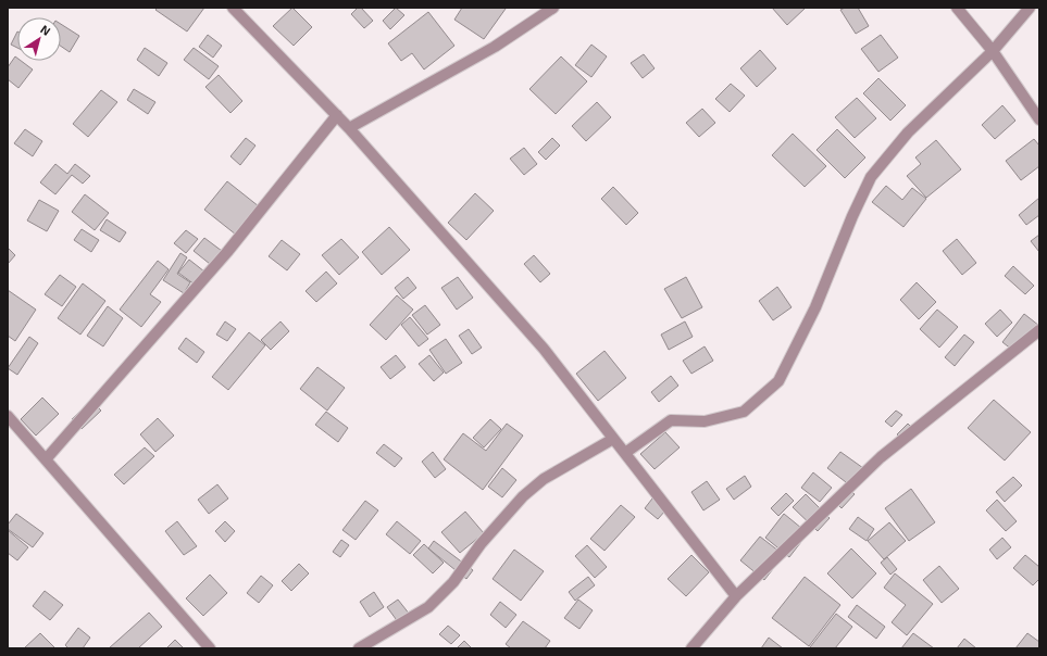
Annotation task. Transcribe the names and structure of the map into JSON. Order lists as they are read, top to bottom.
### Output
{
  "north": "top right"
}
